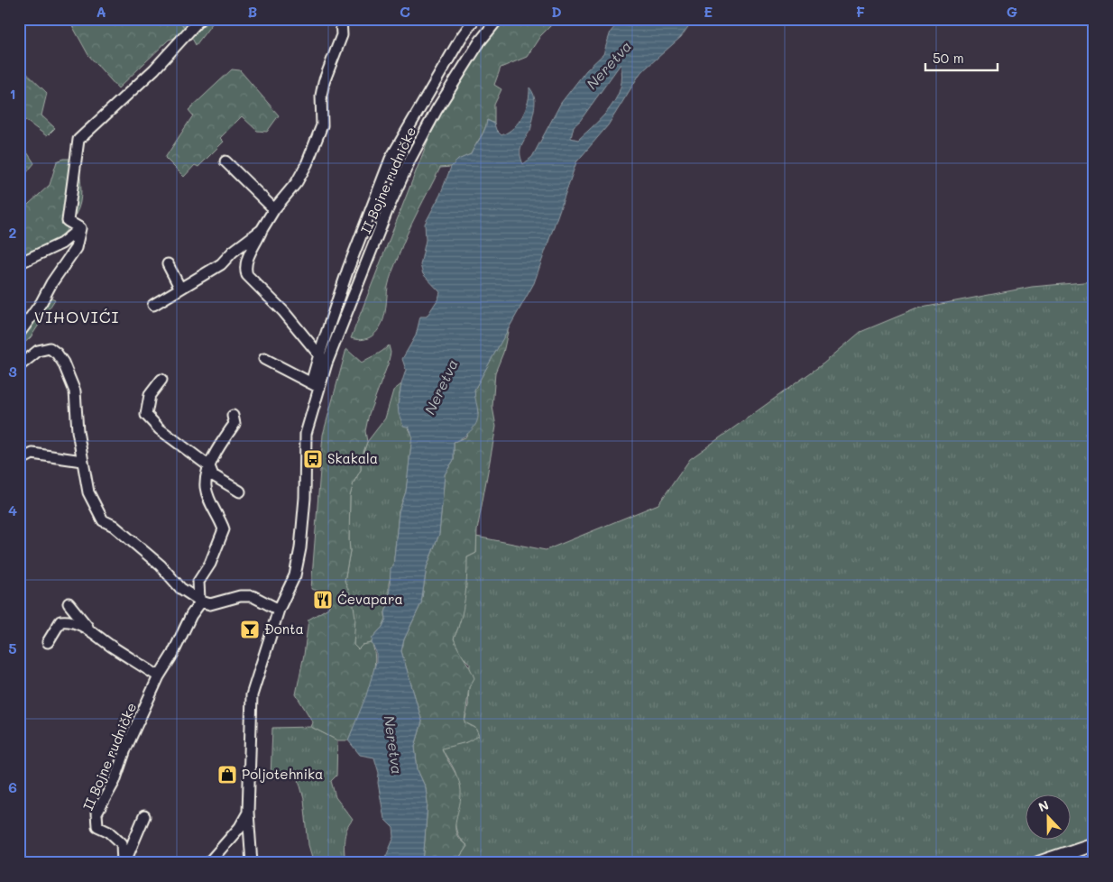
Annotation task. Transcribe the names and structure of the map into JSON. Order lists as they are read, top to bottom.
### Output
{
  "streets": {
    "street": ["II Bojne rudničke"]
  },
  "districts": ["VIHOVIĆI"],
  "water": ["Neretva"],
  "places": {
    "bus stop": ["Skakala"],
    "restaurant": ["Ćevapara"],
    "bar": ["Đonta"],
    "shop": ["Poljotehnika"]
  },
  "scale_bar": "50 m",
  "north": "top",
  "grid": {
    "columns": [
      "A",
      "B",
      "C",
      "D",
      "E",
      "F",
      "G"
    ],
    "rows": [
      "1",
      "2",
      "3",
      "4",
      "5",
      "6"
    ]
  }
}
